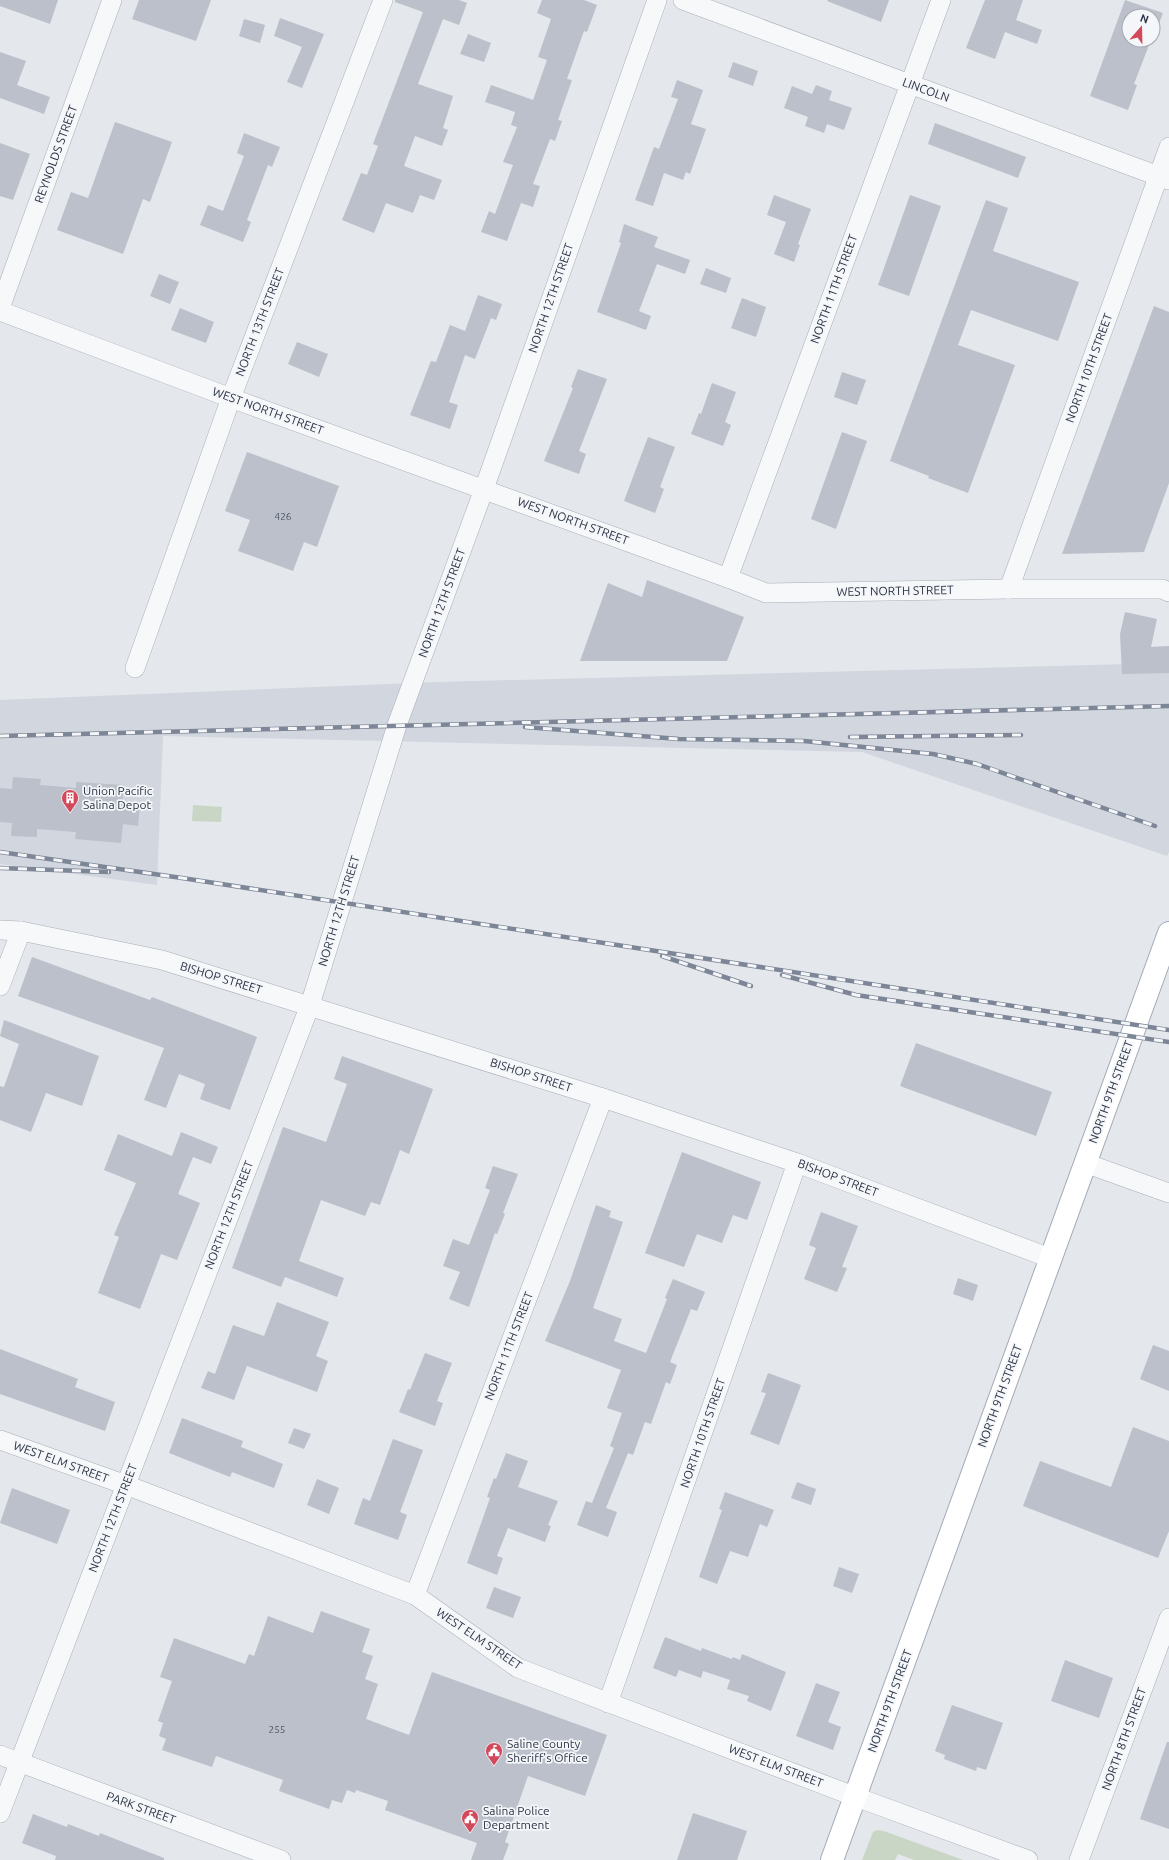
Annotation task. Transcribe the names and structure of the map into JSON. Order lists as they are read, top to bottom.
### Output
{
  "streets": {
    "main road": ["NORTH 9TH STREET"],
    "street": [
      "LINCOLN",
      "REYNOLDS STREET",
      "NORTH 11TH STREET",
      "NORTH 12TH STREET",
      "NORTH 13TH STREET",
      "NORTH 10TH STREET",
      "WEST NORTH STREET",
      "BISHOP STREET",
      "WEST ELM STREET",
      "NORTH 8TH STREET",
      "PARK STREET"
    ]
  },
  "crossings": [
    ["LINCOLN", "NORTH 11TH STREET"],
    ["LINCOLN", "NORTH 10TH STREET"],
    ["NORTH 11TH STREET", "WEST NORTH STREET"],
    ["NORTH 11TH STREET", "BISHOP STREET"],
    ["NORTH 11TH STREET", "WEST ELM STREET"],
    ["NORTH 12TH STREET", "WEST NORTH STREET"],
    ["NORTH 12TH STREET", "BISHOP STREET"],
    ["NORTH 12TH STREET", "WEST ELM STREET"],
    ["NORTH 12TH STREET", "PARK STREET"],
    ["NORTH 13TH STREET", "WEST NORTH STREET"],
    ["NORTH 10TH STREET", "WEST NORTH STREET"],
    ["NORTH 10TH STREET", "BISHOP STREET"],
    ["NORTH 10TH STREET", "WEST ELM STREET"],
    ["BISHOP STREET", "NORTH 9TH STREET"],
    ["NORTH 9TH STREET", "WEST ELM STREET"]
  ],
  "places": {
    "building": ["Union Pacific Salina Depot"],
    "public building": ["Saline County Sheriff's Office", "Salina Police Department"]
  },
  "house_numbers": ["426", "255"],
  "north": "top"
}
